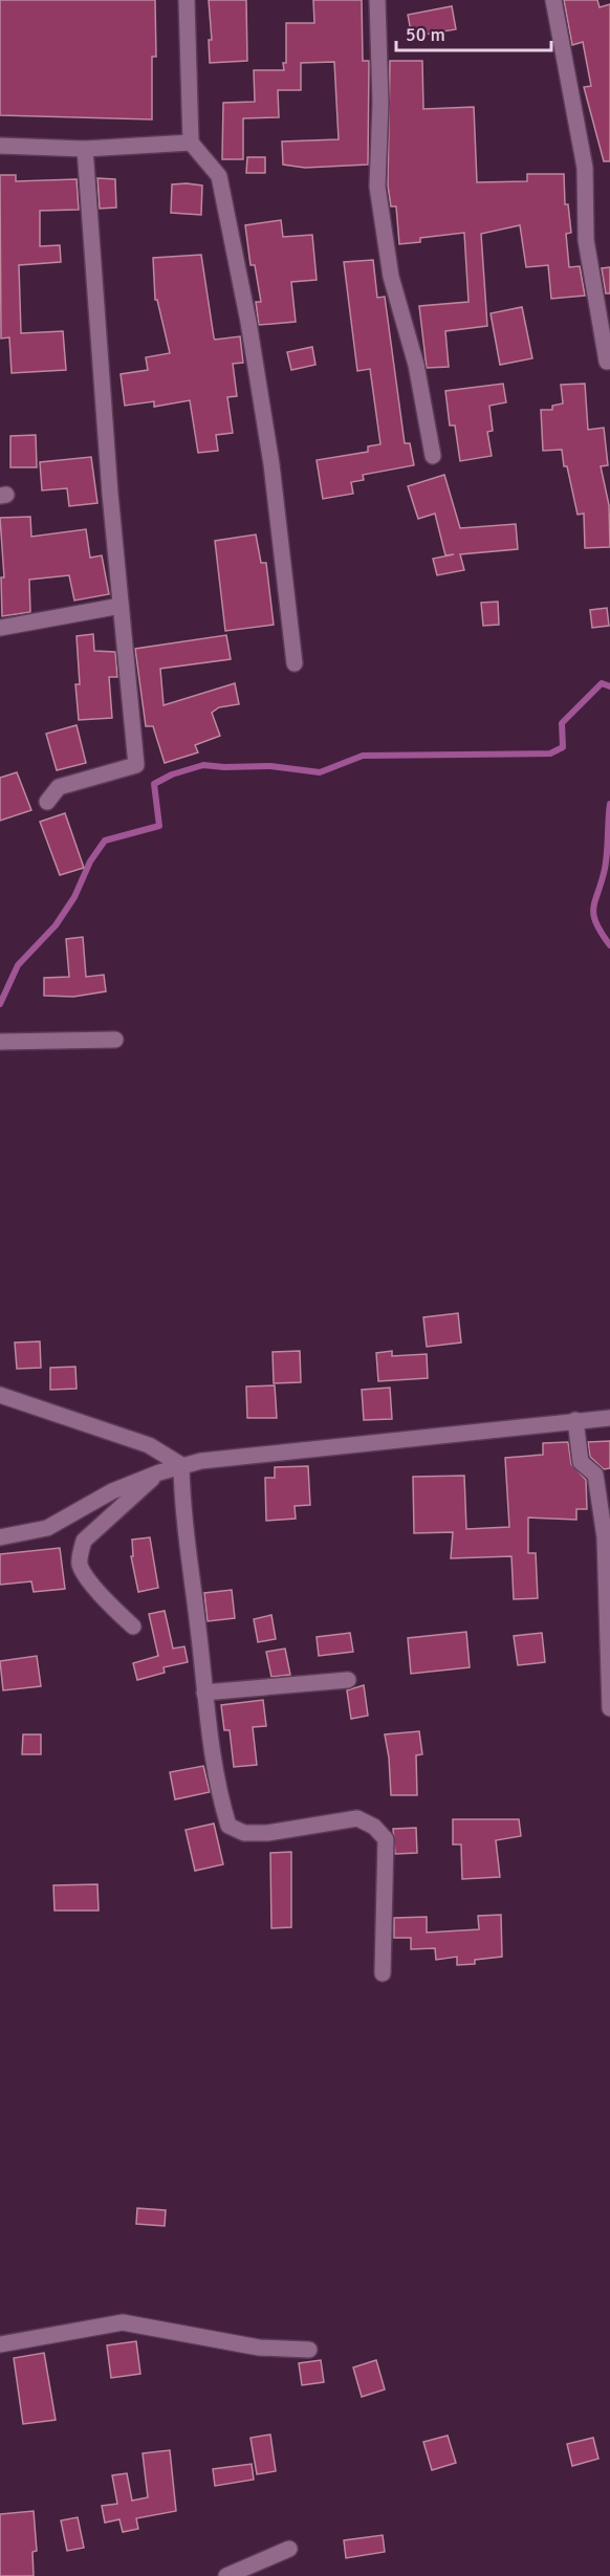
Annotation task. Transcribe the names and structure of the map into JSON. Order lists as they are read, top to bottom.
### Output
{
  "scale_bar": "50 m"
}
